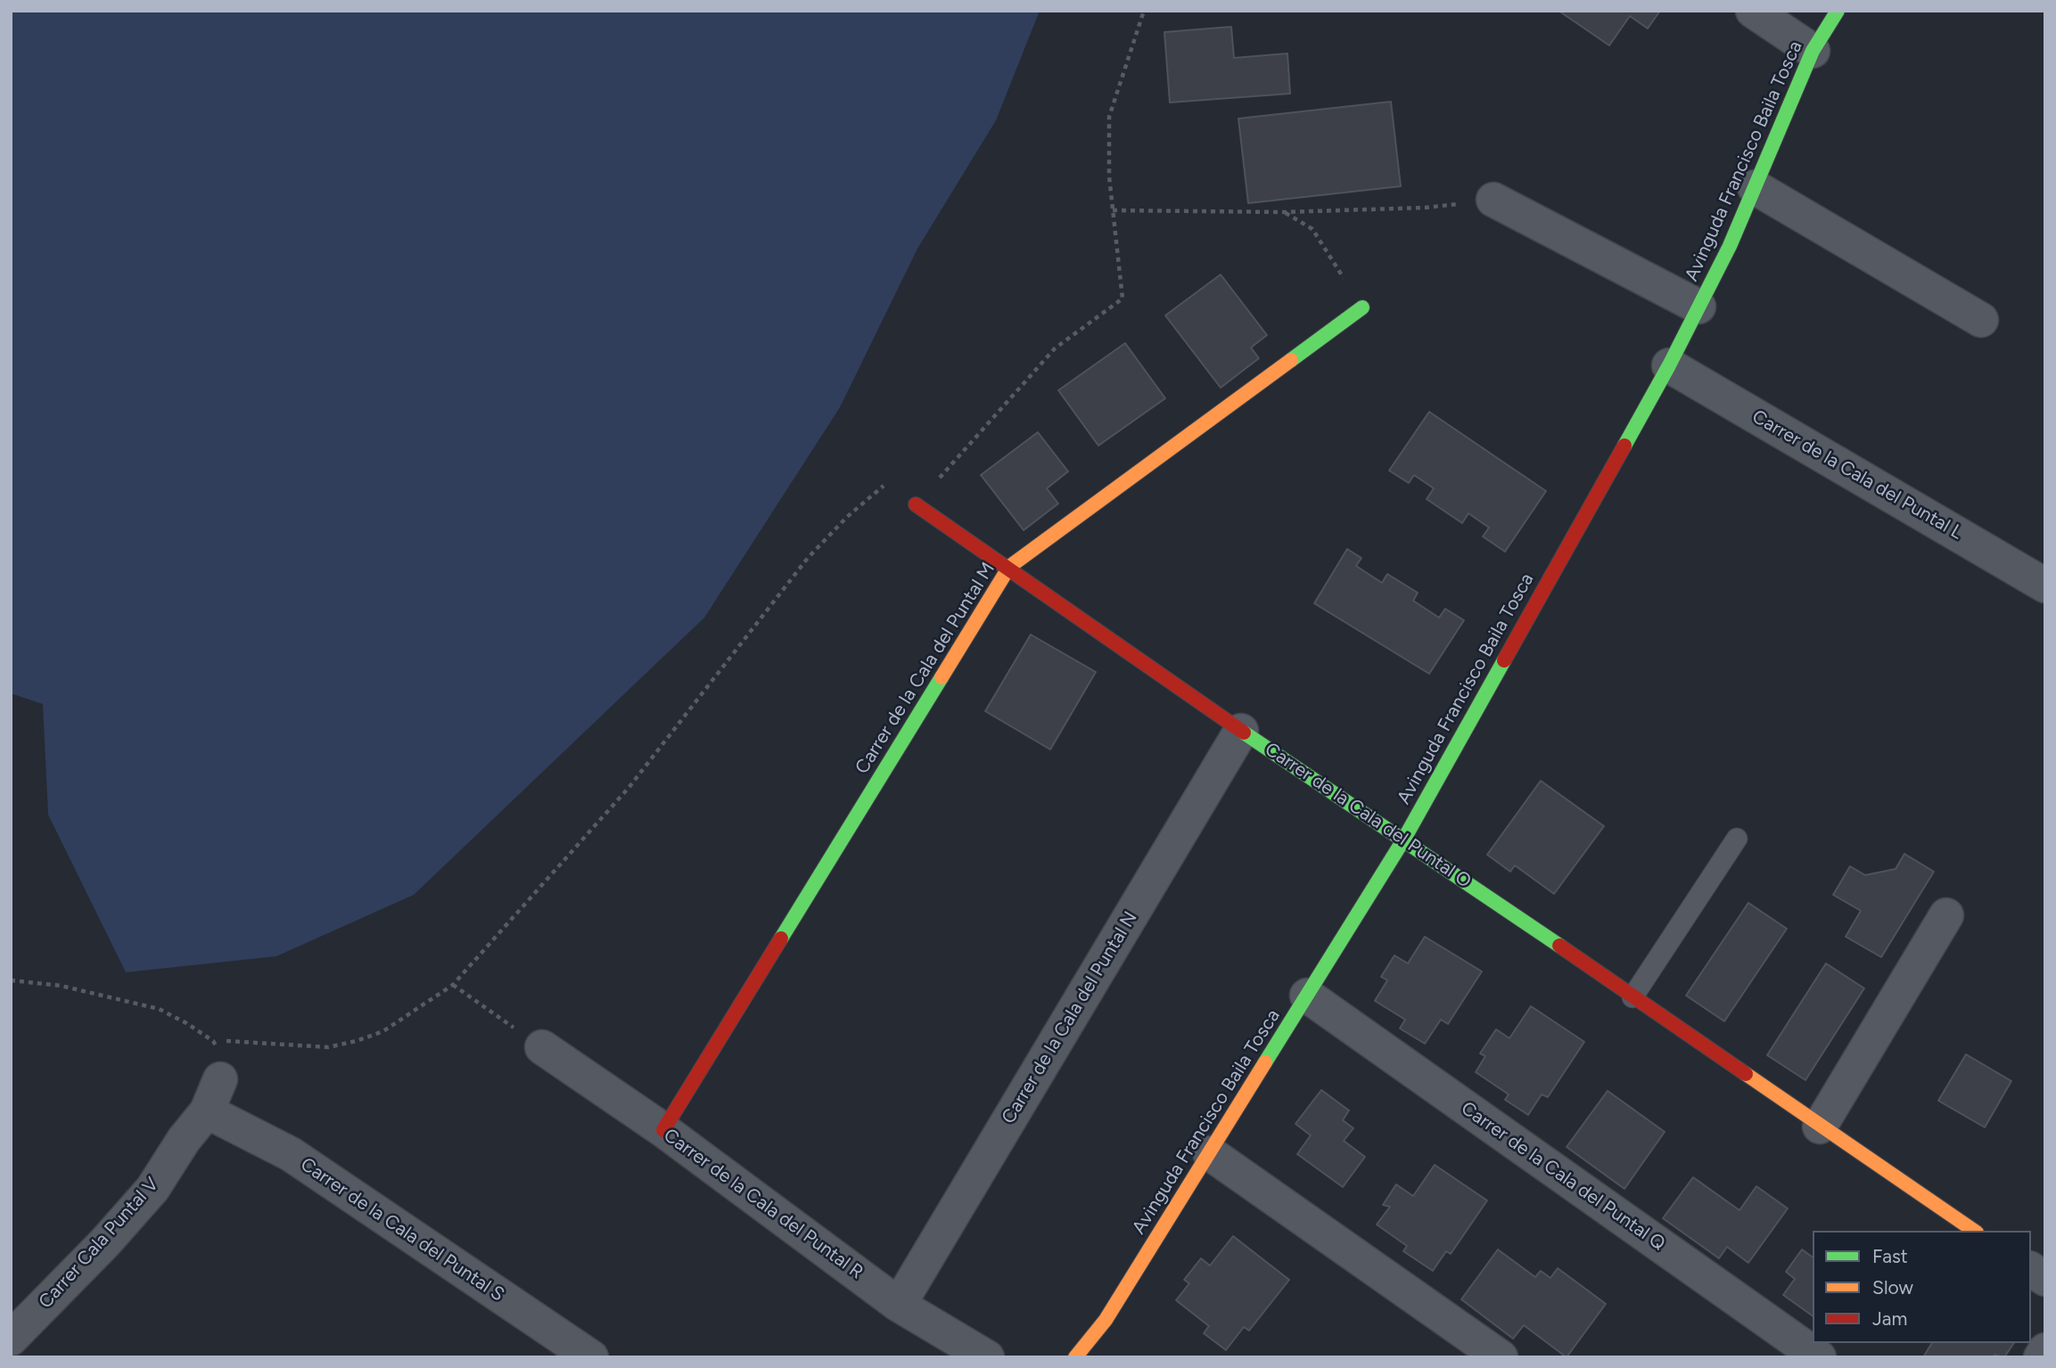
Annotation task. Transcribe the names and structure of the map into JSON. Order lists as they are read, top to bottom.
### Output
{
  "streets": {
    "street": [
      "Avinguda Francisco Baila Tosca",
      "Carrer de la Cala del Puntal L",
      "Carrer de la Cala del Puntal M",
      "Carrer de la Cala del Puntal O",
      "Carrer de la Cala del Puntal N",
      "Carrer de la Cala del Puntal Q",
      "Carrer de la Cala del Puntal R",
      "Carrer de la Cala del Puntal S",
      "Carrer Cala Puntal V"
    ]
  },
  "crossings": [
    ["Avinguda Francisco Baila Tosca", "Carrer de la Cala del Puntal L"],
    ["Avinguda Francisco Baila Tosca", "Carrer de la Cala del Puntal O"],
    ["Avinguda Francisco Baila Tosca", "Carrer de la Cala del Puntal Q"],
    ["Carrer de la Cala del Puntal M", "Carrer de la Cala del Puntal O"],
    ["Carrer de la Cala del Puntal M", "Carrer de la Cala del Puntal R"],
    ["Carrer de la Cala del Puntal O", "Carrer de la Cala del Puntal N"],
    ["Carrer de la Cala del Puntal N", "Carrer de la Cala del Puntal R"],
    ["Carrer de la Cala del Puntal S", "Carrer Cala Puntal V"]
  ],
  "legend": ["Fast", "Slow", "Jam"]
}
